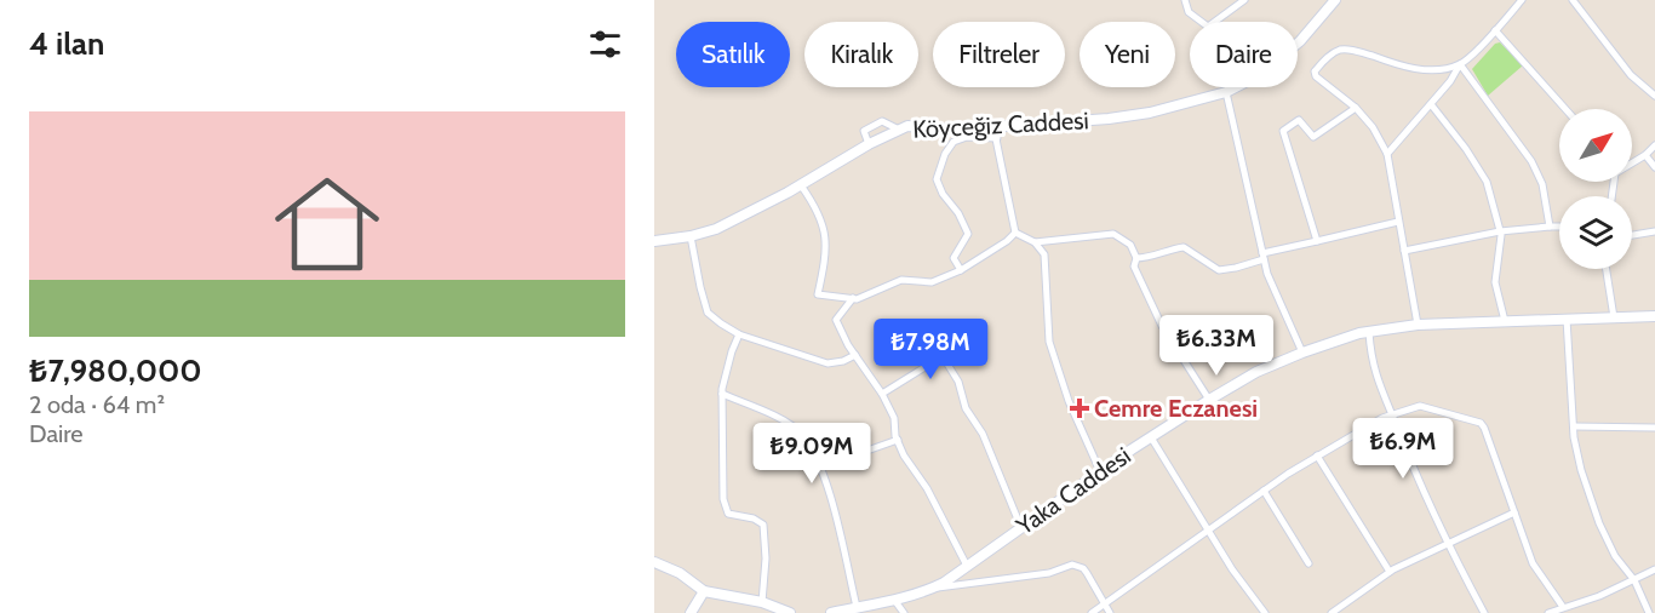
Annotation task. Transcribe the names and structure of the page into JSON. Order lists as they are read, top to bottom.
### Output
{
  "streets": {
    "street": ["Köyceğiz Caddesi", "Yaka Caddesi"]
  },
  "places": {
    "health": ["Cemre Eczanesi"]
  },
  "north": "top right",
  "page": {
    "heading": "4 ilan",
    "chip": [
      "Satılık",
      "Kiralık",
      "Filtreler",
      "Yeni",
      "Daire"
    ],
    "list": [
      {
        "name": "₺7,980,000",
        "note": "2 oda · 64 m² · Daire"
      }
    ],
    "price": [
      "₺6.33M",
      "₺7.98M",
      "₺6.9M",
      "₺9.09M"
    ]
  }
}
